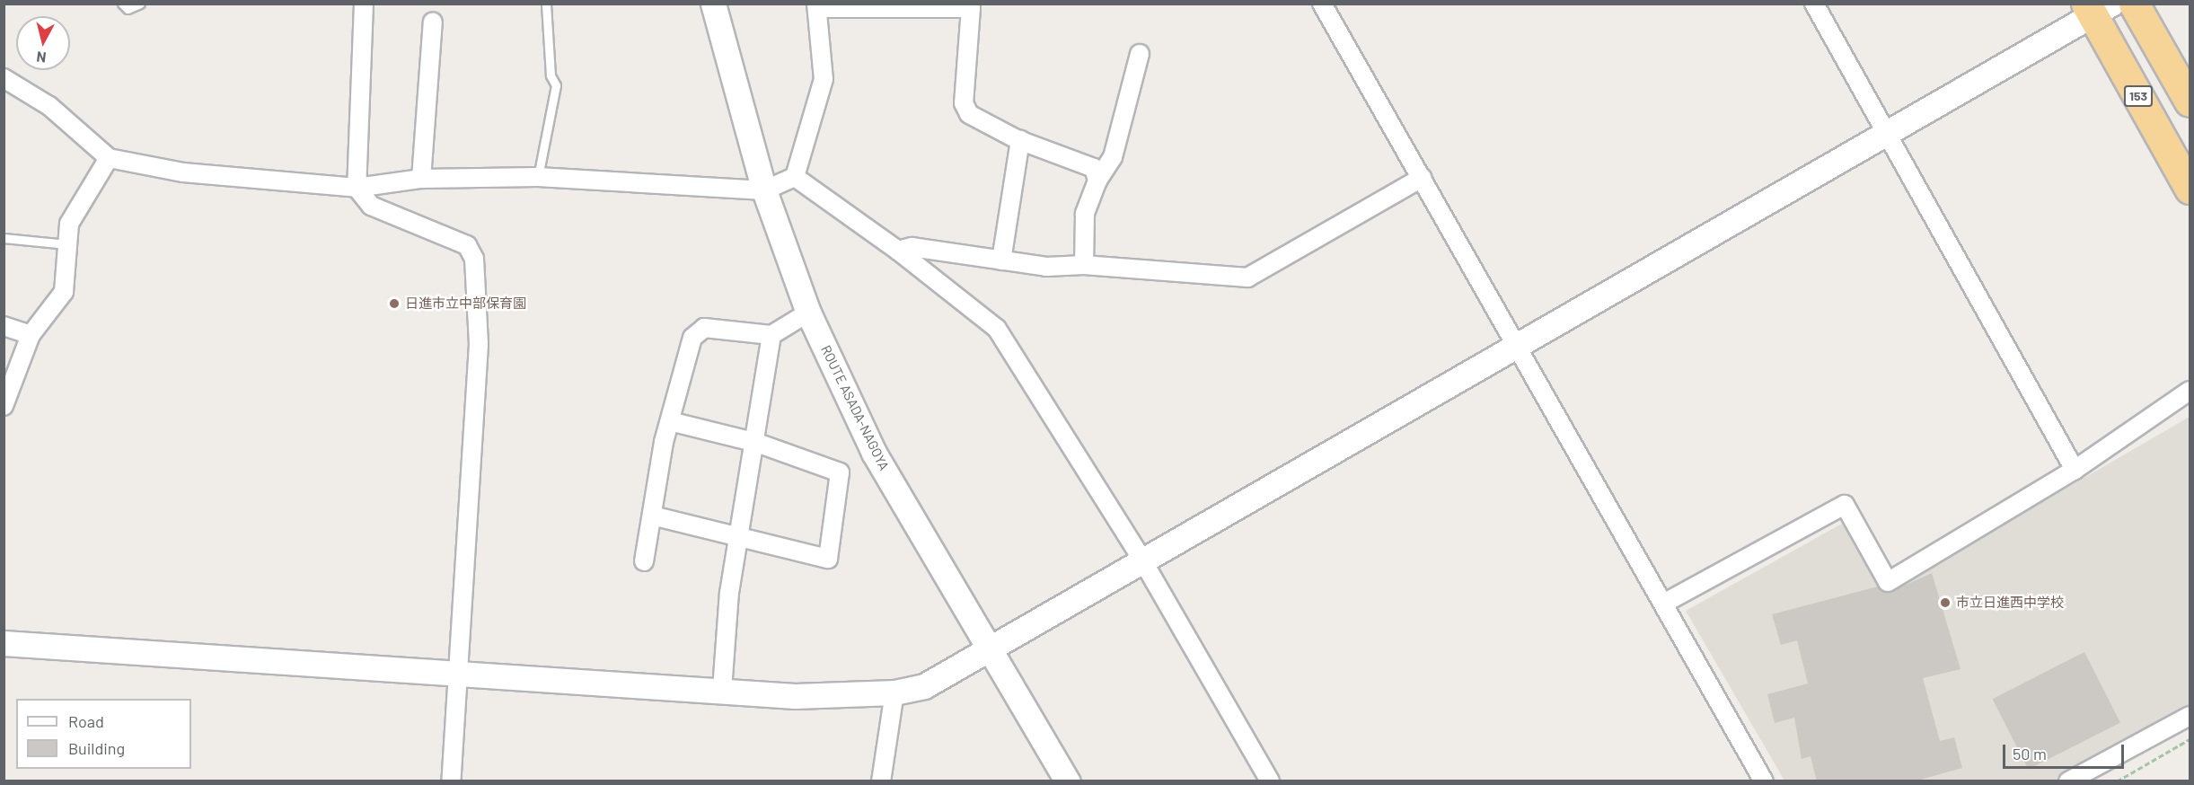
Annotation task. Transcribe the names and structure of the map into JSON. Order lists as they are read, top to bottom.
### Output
{
  "streets": {
    "highway": ["153"],
    "street": ["ROUTE ASADA-NAGOYA"]
  },
  "places": ["日進市立中部保育園", "市立日進西中学校"],
  "legend": ["Road", "Building"],
  "scale_bar": "50 m",
  "north": "bottom"
}
